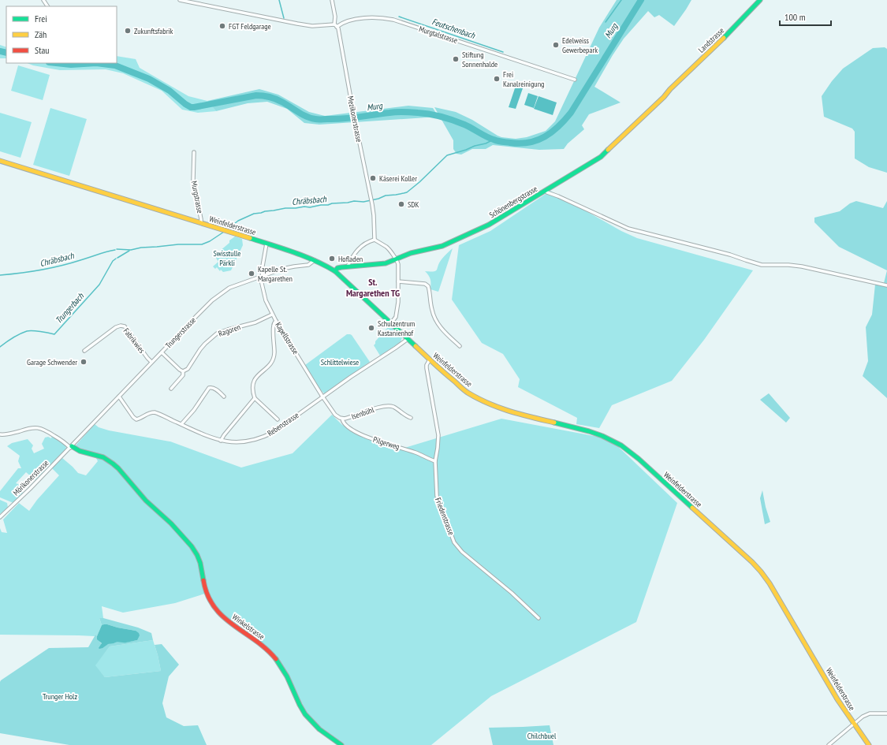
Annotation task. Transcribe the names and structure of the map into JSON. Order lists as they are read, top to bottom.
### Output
{
  "streets": {
    "main road": [
      "Landstrasse",
      "Schönenbergstrasse",
      "Weinfelderstrasse",
      "Winkelstrasse"
    ],
    "street": [
      "Murgtalstrasse",
      "Mezikonerstrasse",
      "Murgstrasse",
      "Ragoren",
      "Trungerstrasse",
      "Kapellstrasse",
      "Fabrikwies",
      "Isenbühl",
      "Rebenstrasse",
      "Pilgerweg",
      "Mörikonerstrasse",
      "Friedenstrasse"
    ]
  },
  "crossings": [
    ["Murgtalstrasse", "Mezikonerstrasse"],
    ["Landstrasse", "Schönenbergstrasse"],
    ["Murgstrasse", "Weinfelderstrasse"],
    ["Schönenbergstrasse", "Weinfelderstrasse"],
    ["Weinfelderstrasse", "Trungerstrasse"],
    ["Weinfelderstrasse", "Kapellstrasse"],
    ["Weinfelderstrasse", "Rebenstrasse"],
    ["Weinfelderstrasse", "Friedenstrasse"],
    ["Ragoren", "Kapellstrasse"],
    ["Trungerstrasse", "Kapellstrasse"],
    ["Trungerstrasse", "Fabrikwies"],
    ["Trungerstrasse", "Rebenstrasse"],
    ["Trungerstrasse", "Mörikonerstrasse"],
    ["Trungerstrasse", "Winkelstrasse"],
    ["Kapellstrasse", "Isenbühl"],
    ["Kapellstrasse", "Rebenstrasse"],
    ["Isenbühl", "Rebenstrasse"],
    ["Isenbühl", "Pilgerweg"],
    ["Pilgerweg", "Friedenstrasse"],
    ["Mörikonerstrasse", "Winkelstrasse"]
  ],
  "districts": ["St. Margarethen TG"],
  "water": [
    "Feutschenbach",
    "Murg",
    "Chräbsbach",
    "Trungerbach"
  ],
  "parks": [
    "Swisstulle Pärkli",
    "Schlittelwiese",
    "Trunger Holz",
    "Chilchbuel"
  ],
  "places": [
    "FGT Feldgarage",
    "Zukunftsfabrik",
    "Edelweiss Gewerbepark",
    "Stiftung Sonnenhalde",
    "Frei Kanalreinigung",
    "Käserei Koller",
    "SDK",
    "Hofladen",
    "Kapelle St. Margarethen",
    "Schulzentrum Kastanienhof",
    "Garage Schwender"
  ],
  "legend": ["Frei", "Zäh", "Stau"],
  "scale_bar": "100 m"
}
